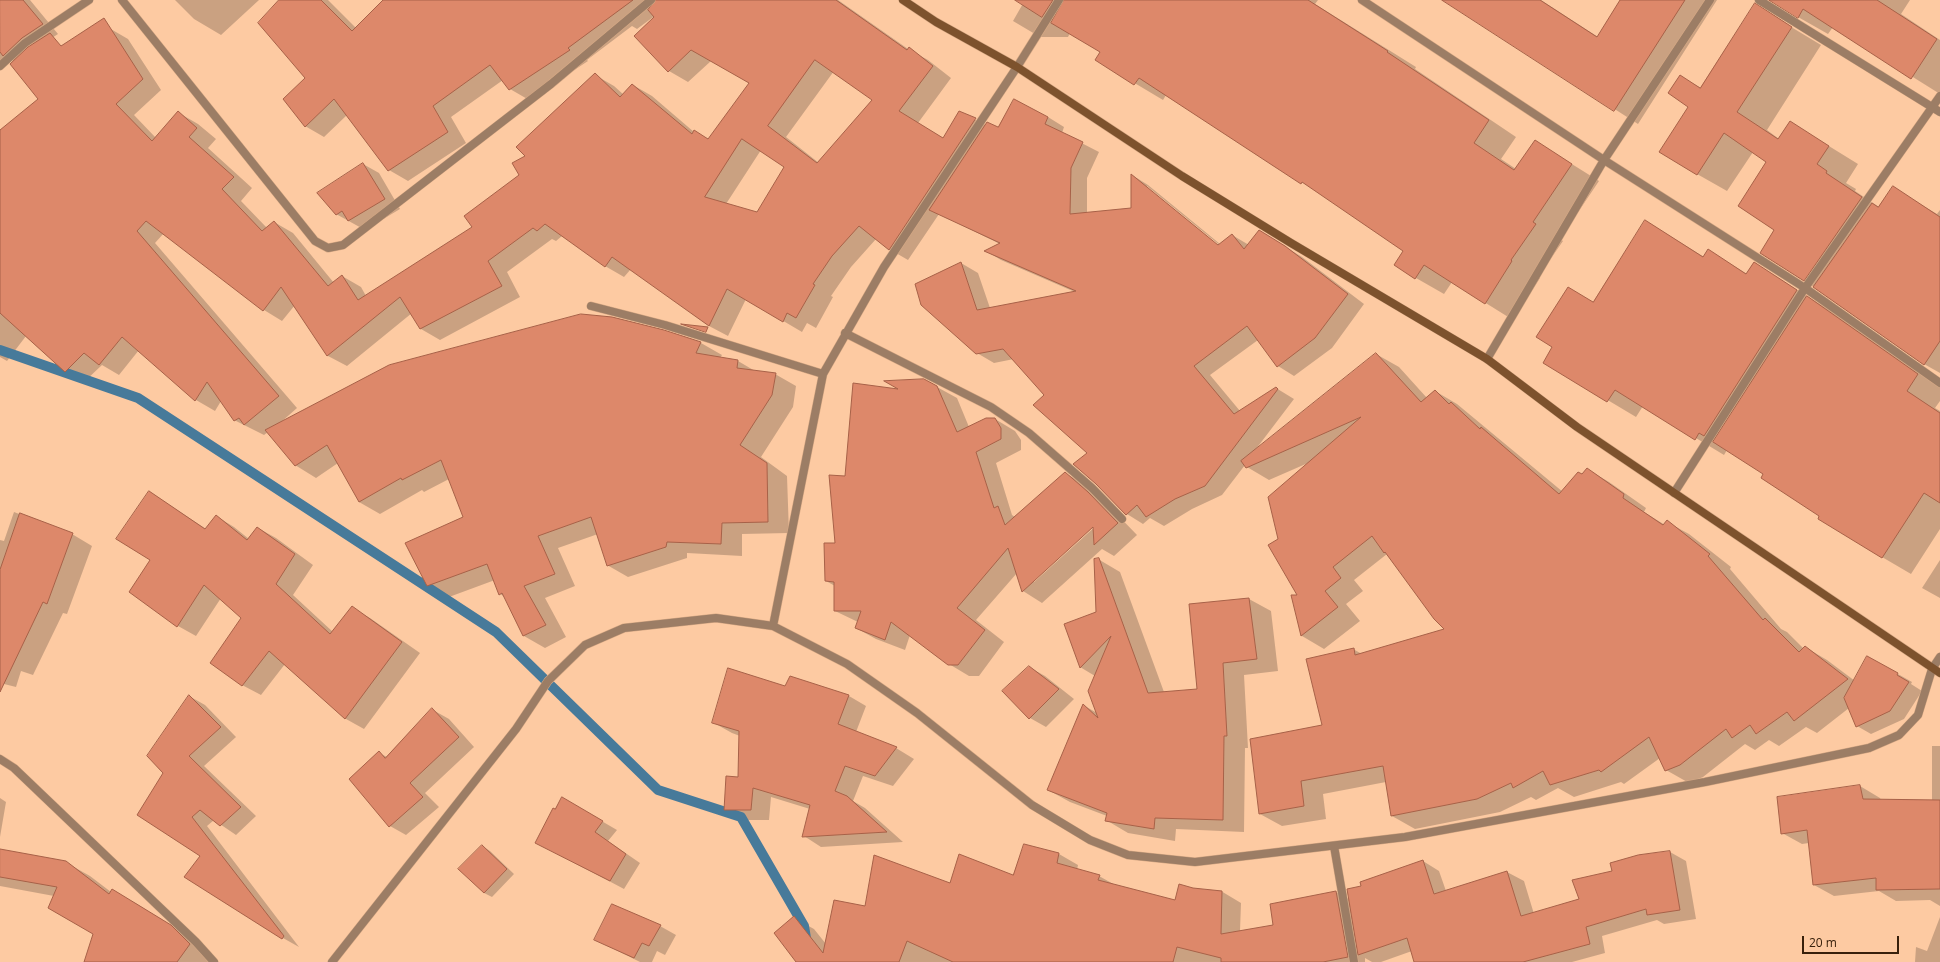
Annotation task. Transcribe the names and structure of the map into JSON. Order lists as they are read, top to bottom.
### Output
{
  "scale_bar": "20 m"
}
